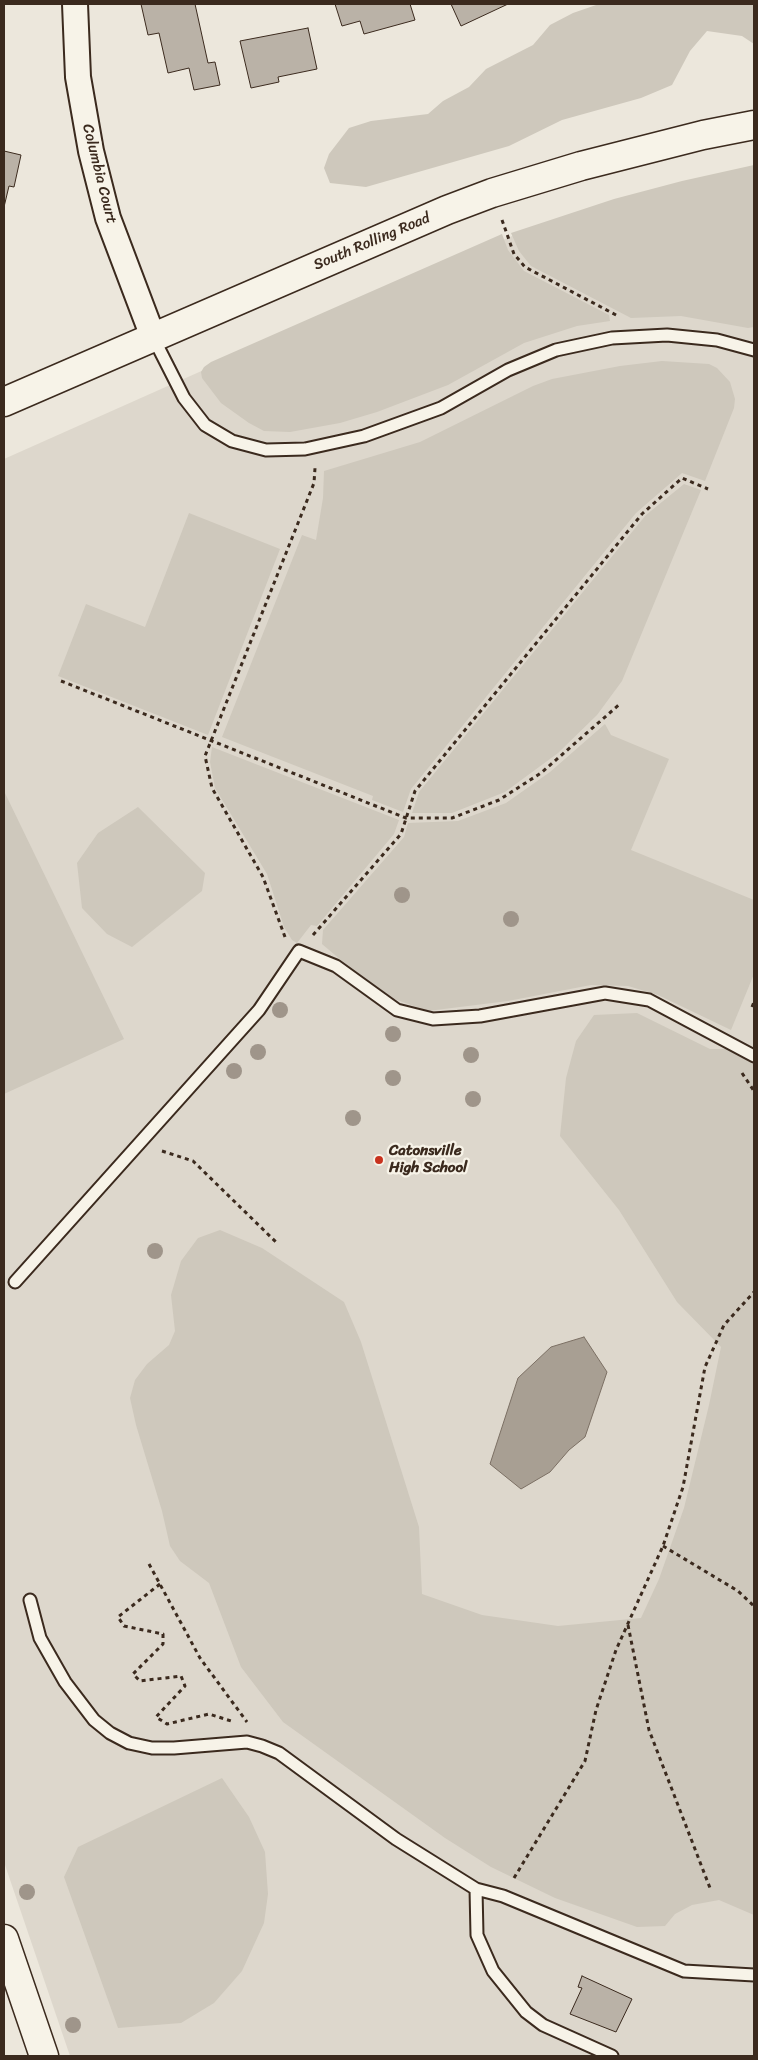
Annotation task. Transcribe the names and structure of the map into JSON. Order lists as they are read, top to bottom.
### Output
{
  "streets": {
    "main road": ["South Rolling Road"],
    "street": ["Columbia Court"]
  },
  "crossings": [
    ["Columbia Court", "South Rolling Road"]
  ],
  "places": ["Catonsville High School"]
}
